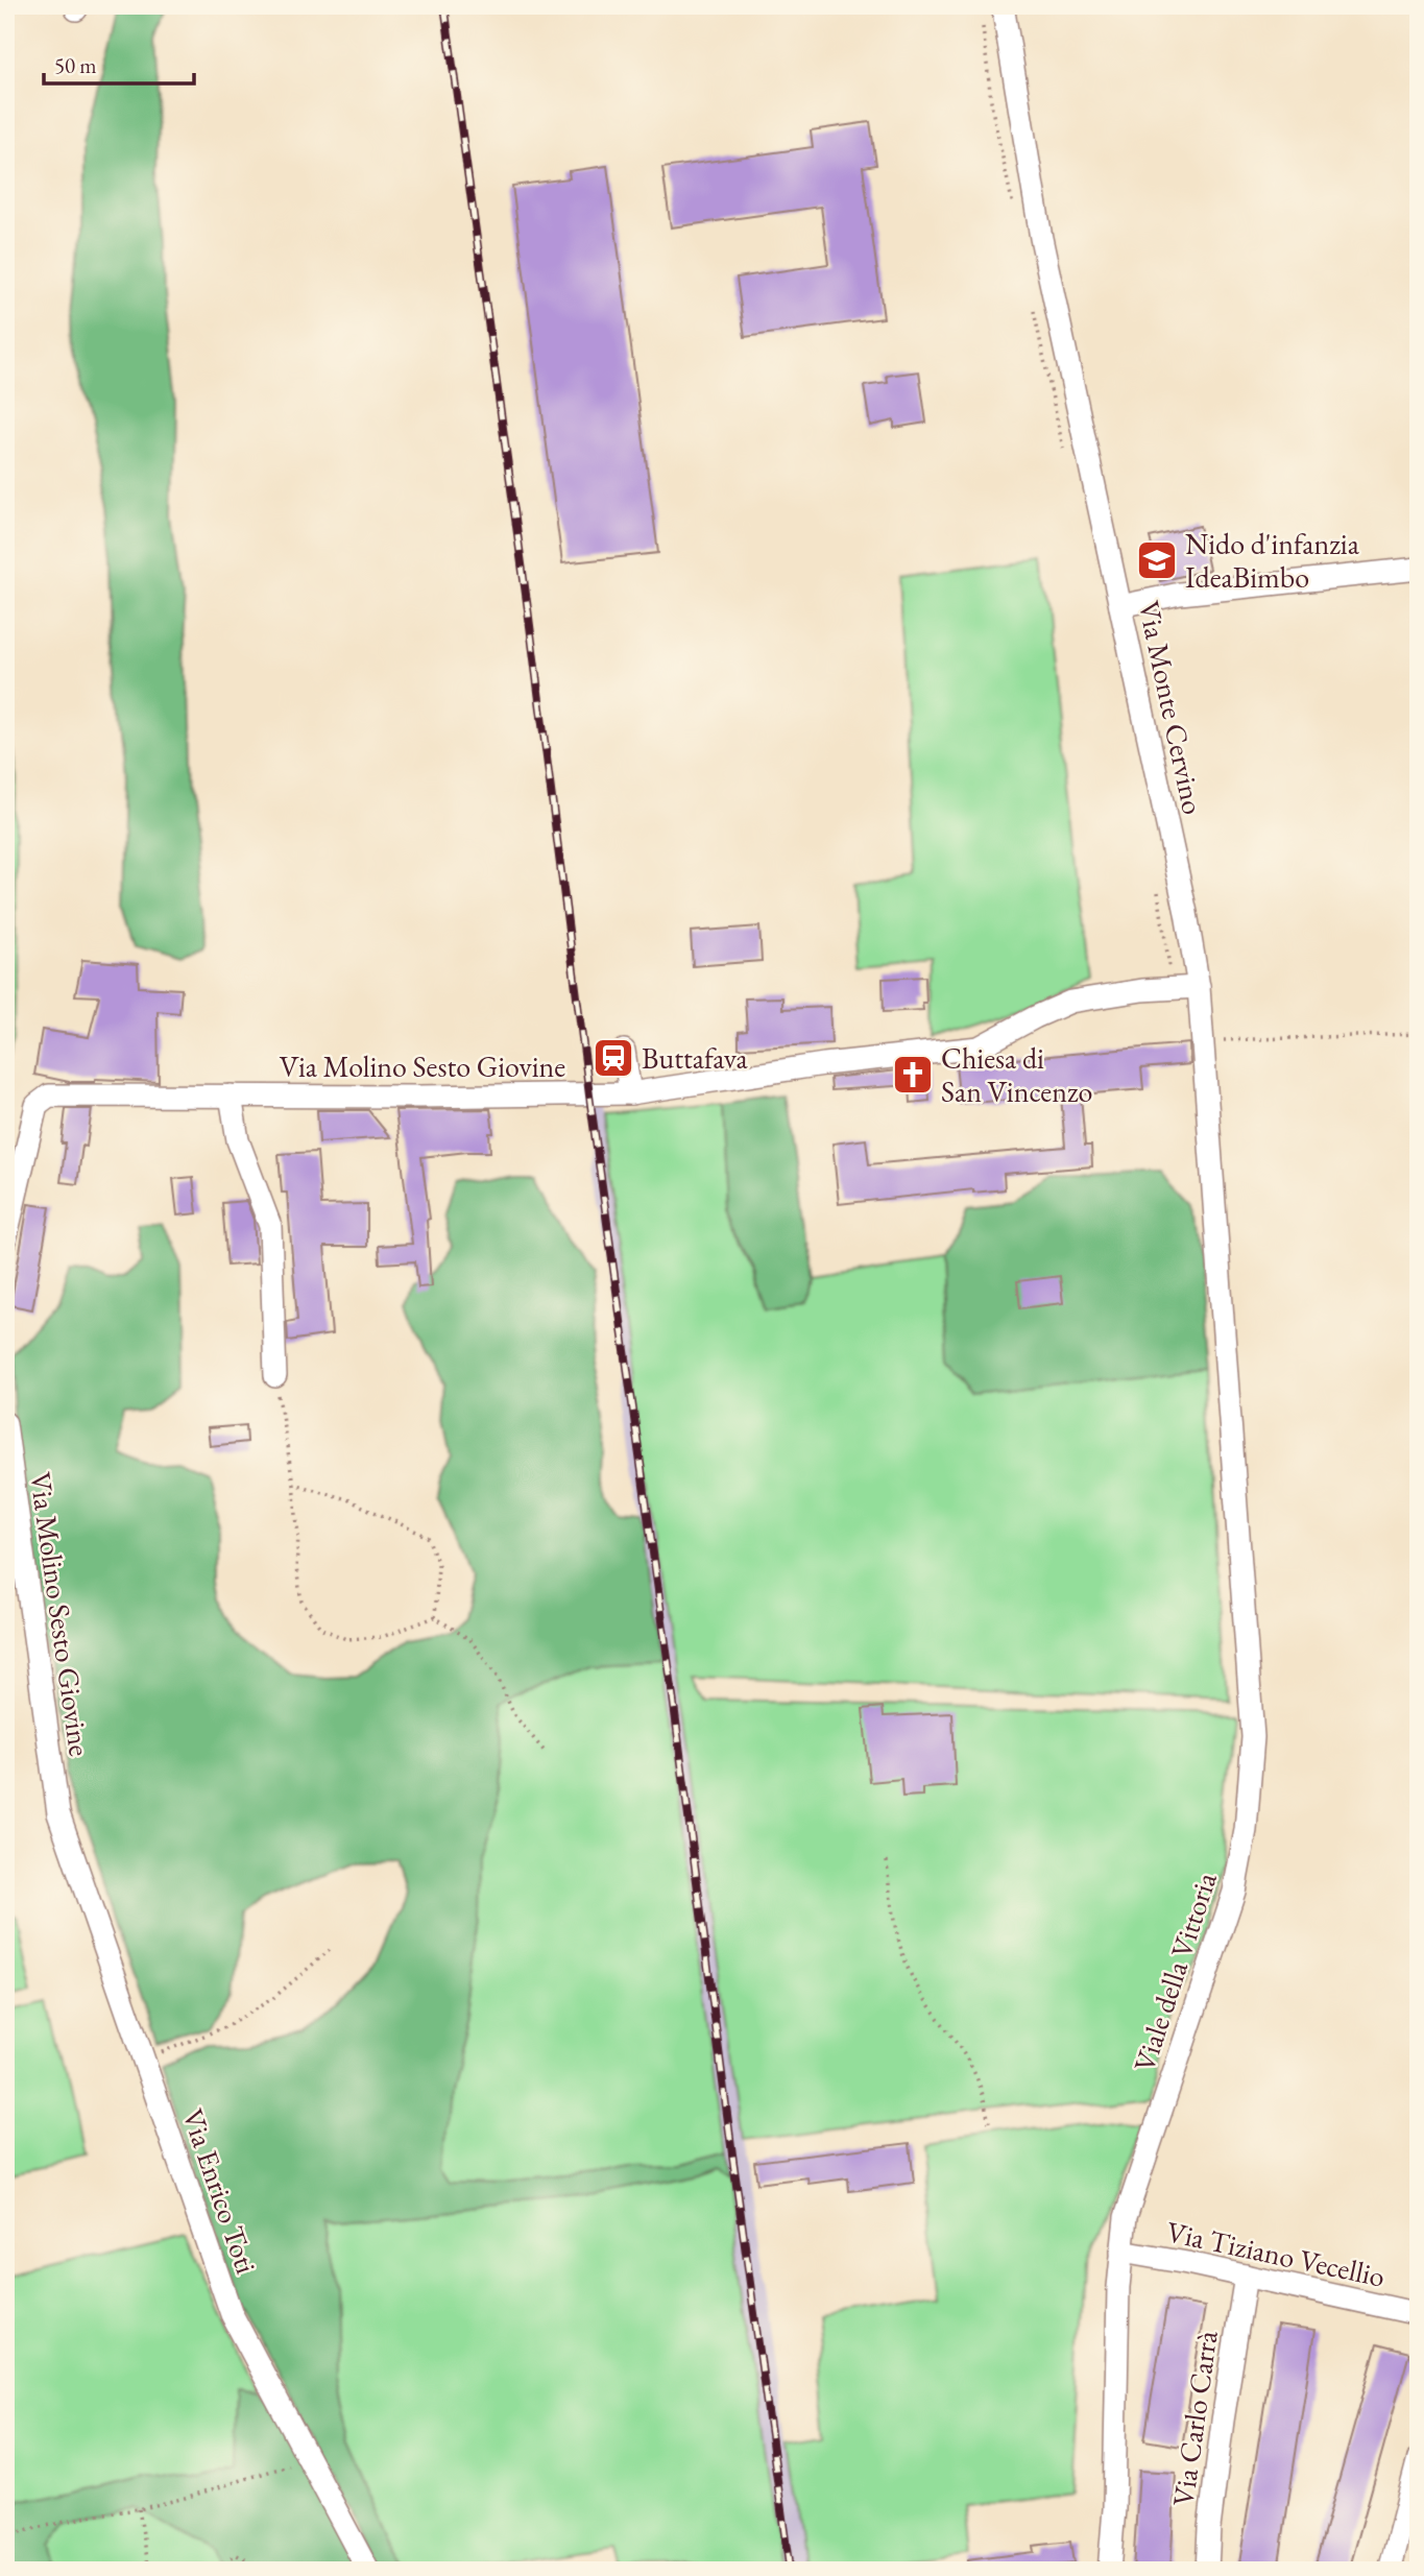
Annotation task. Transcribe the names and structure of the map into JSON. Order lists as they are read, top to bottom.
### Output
{
  "streets": {
    "street": [
      "Via Monte Cervino",
      "Via Molino Sesto Giovine",
      "Viale della Vittoria",
      "Via Enrico Toti",
      "Via Tiziano Vecellio",
      "Via Carlo Carrà"
    ]
  },
  "crossings": [
    ["Via Monte Cervino", "Via Molino Sesto Giovine"],
    ["Via Monte Cervino", "Viale della Vittoria"],
    ["Via Molino Sesto Giovine", "Via Enrico Toti"],
    ["Viale della Vittoria", "Via Tiziano Vecellio"],
    ["Via Tiziano Vecellio", "Via Carlo Carrà"]
  ],
  "places": {
    "school or university": ["Nido d'infanzia IdeaBimbo"],
    "station": ["Buttafava"],
    "church": ["Chiesa di San Vincenzo"]
  },
  "scale_bar": "50 m"
}
